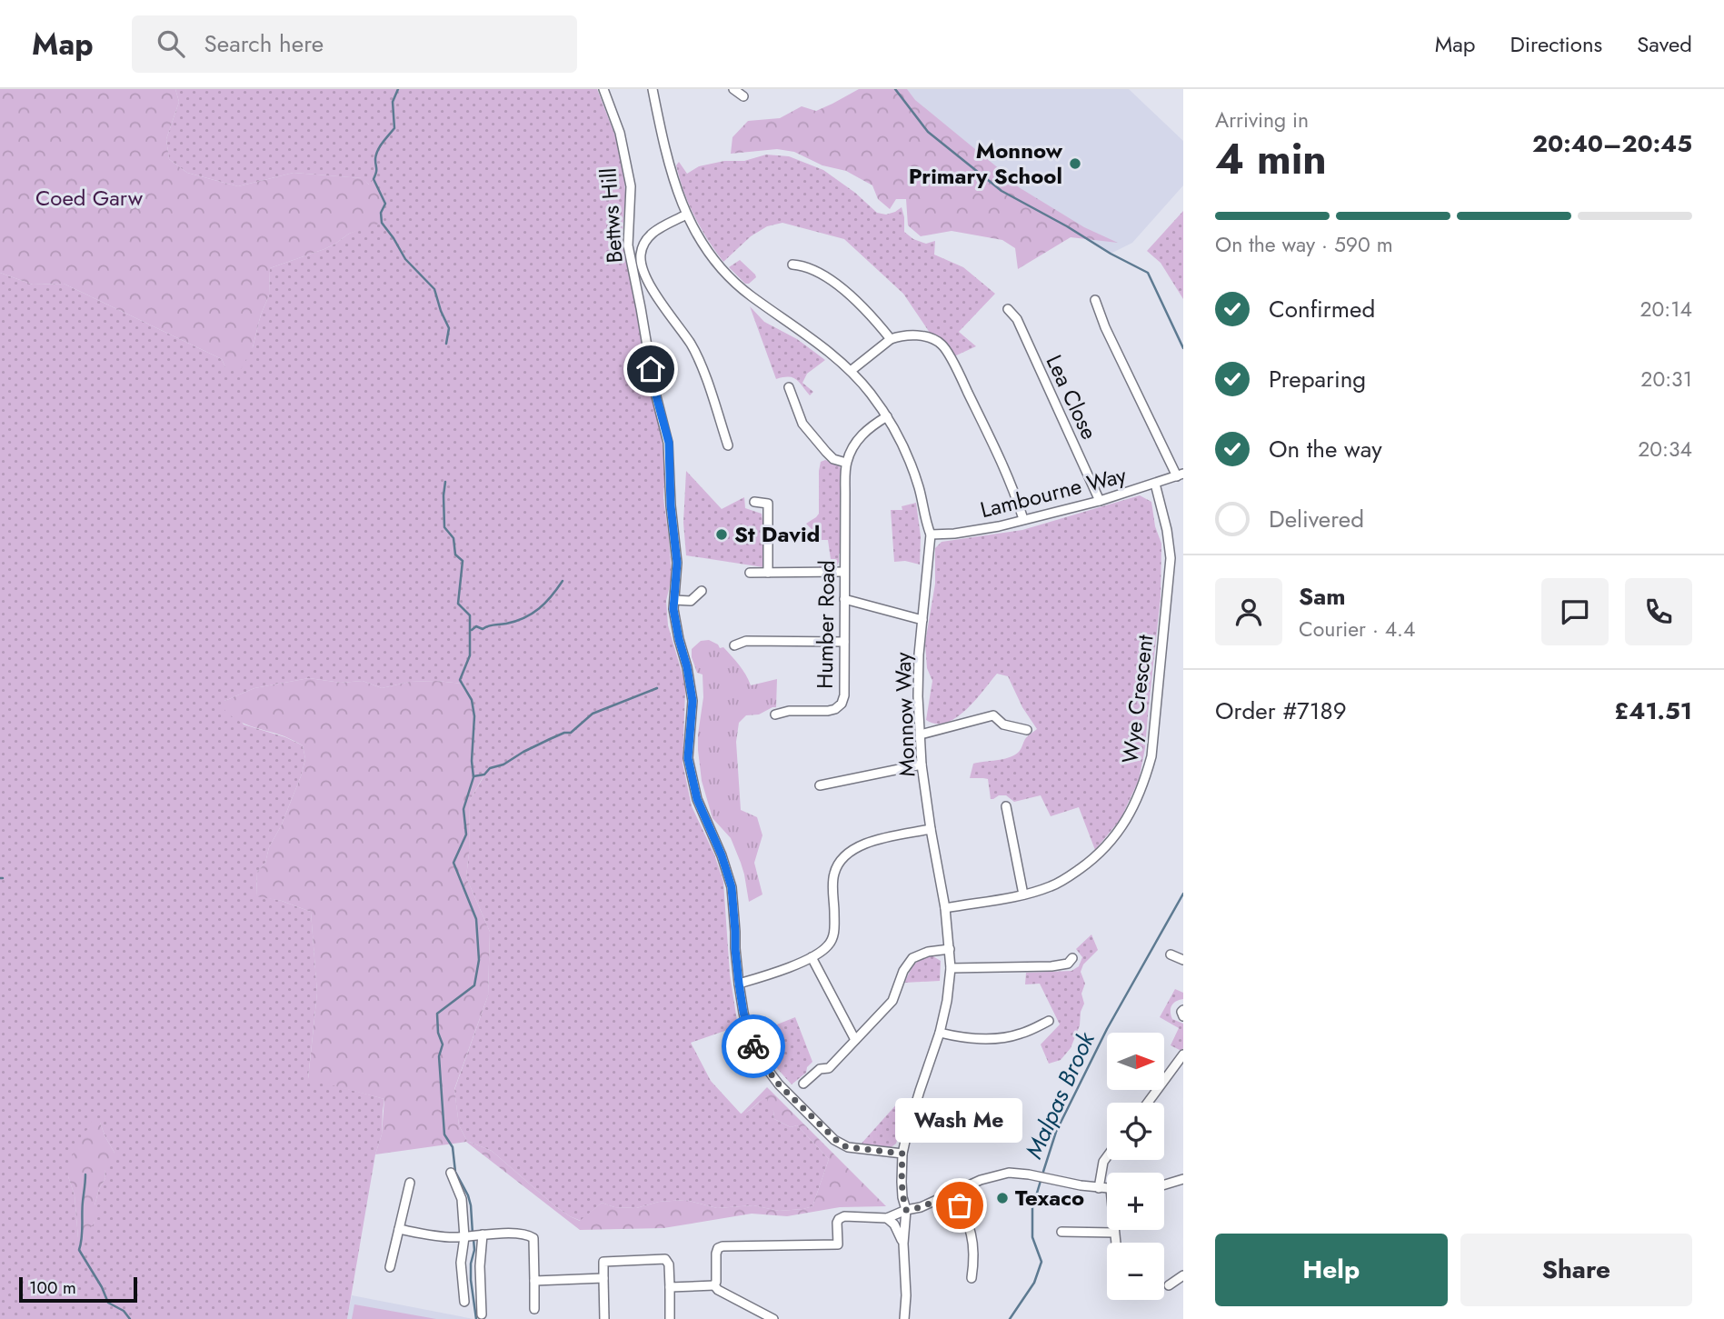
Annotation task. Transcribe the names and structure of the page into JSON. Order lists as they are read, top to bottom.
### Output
{
  "streets": {
    "street": [
      "Bettws Hill",
      "Lea Close",
      "Lambourne Way",
      "Humber Road",
      "Wye Crescent",
      "Monnow Way"
    ]
  },
  "crossings": [
    ["Bettws Hill", "Monnow Way"],
    ["Lea Close", "Lambourne Way"],
    ["Lambourne Way", "Wye Crescent"],
    ["Lambourne Way", "Monnow Way"],
    ["Humber Road", "Monnow Way"],
    ["Wye Crescent", "Monnow Way"]
  ],
  "water": ["Malpas Brook"],
  "parks": ["Coed Garw"],
  "places": [
    "Monnow Primary School",
    "St David",
    "Texaco",
    "Wash Me"
  ],
  "scale_bar": "100 m",
  "north": "right",
  "page": {
    "header": "Map",
    "search": "Search here",
    "nav": ["Map", "Directions", "Saved"],
    "heading": ["4 min", "Arriving in", "20:40–20:45"],
    "panel": [
      "Sam",
      "Courier · 4.4",
      "Order #7189",
      "£41.51"
    ],
    "bar": "On the way · 590 m",
    "list": [
      ["Confirmed", "20:14"],
      ["Preparing", "20:31"],
      ["On the way", "20:34"],
      "Delivered"
    ],
    "map_buttons": ["+", "−"],
    "bubble": "Wash Me",
    "buttons": ["Help", "Share"],
    "scale": "100 m"
  }
}
